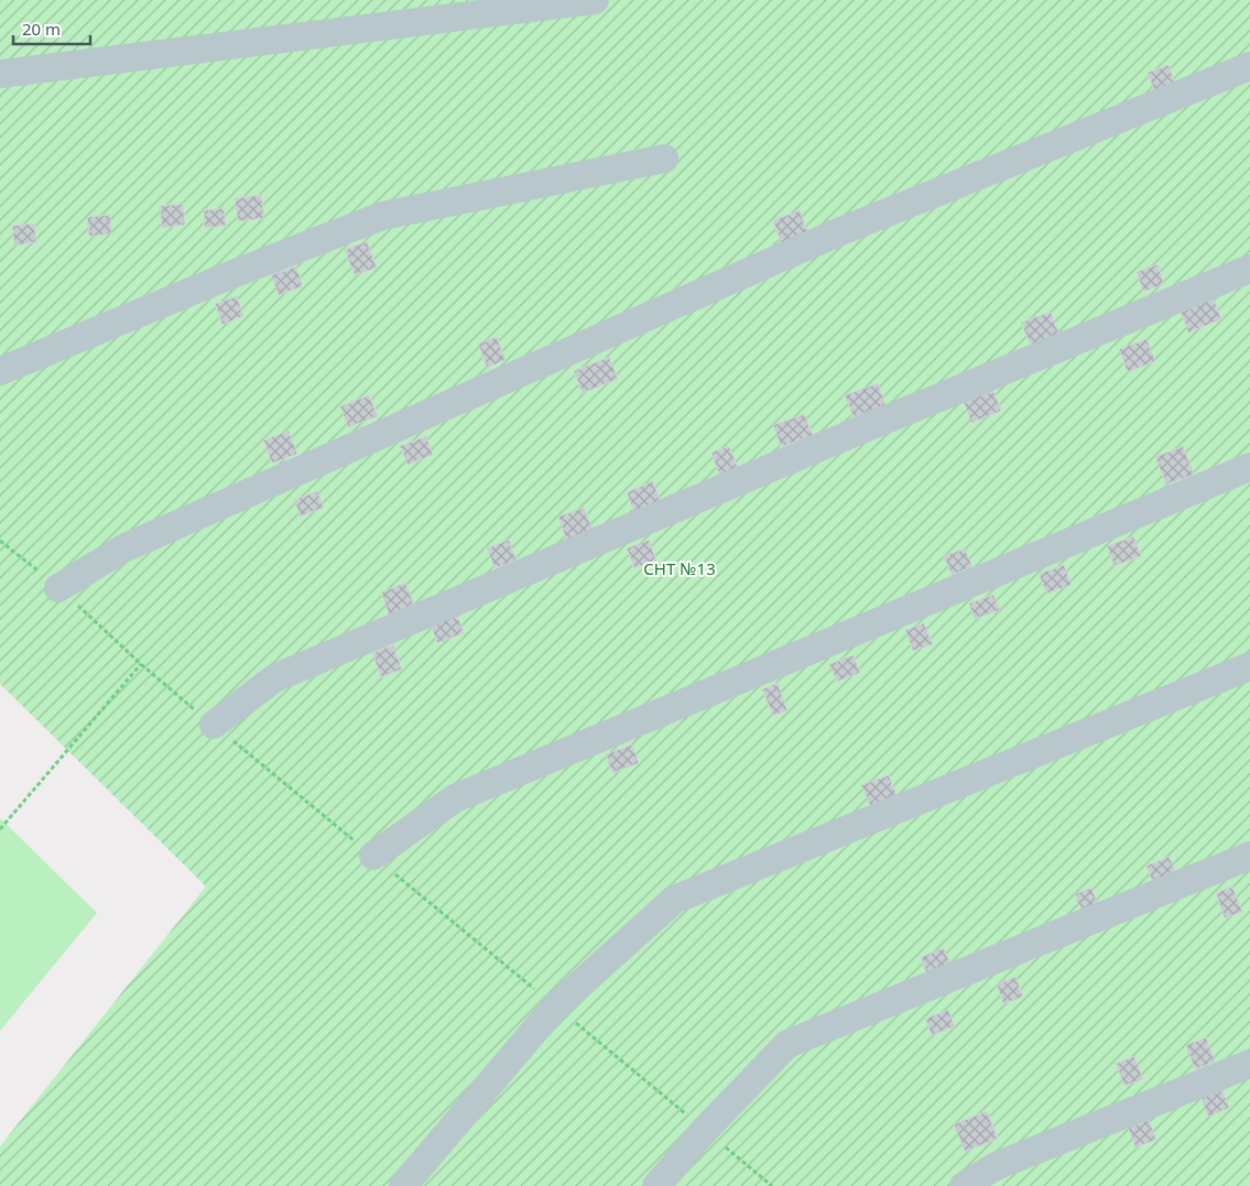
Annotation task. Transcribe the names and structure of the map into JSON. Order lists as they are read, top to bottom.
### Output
{
  "parks": ["СНТ №13"],
  "scale_bar": "20 m"
}
